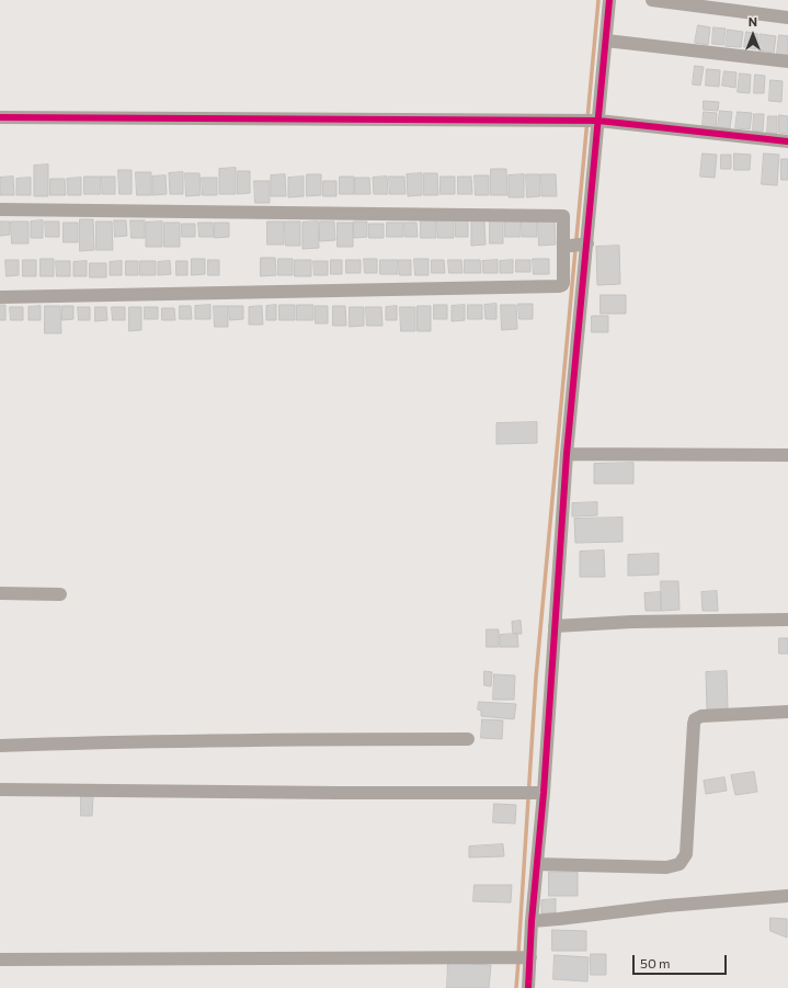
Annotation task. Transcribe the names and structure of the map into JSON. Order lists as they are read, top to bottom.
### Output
{
  "scale_bar": "50 m",
  "north": "top"
}
